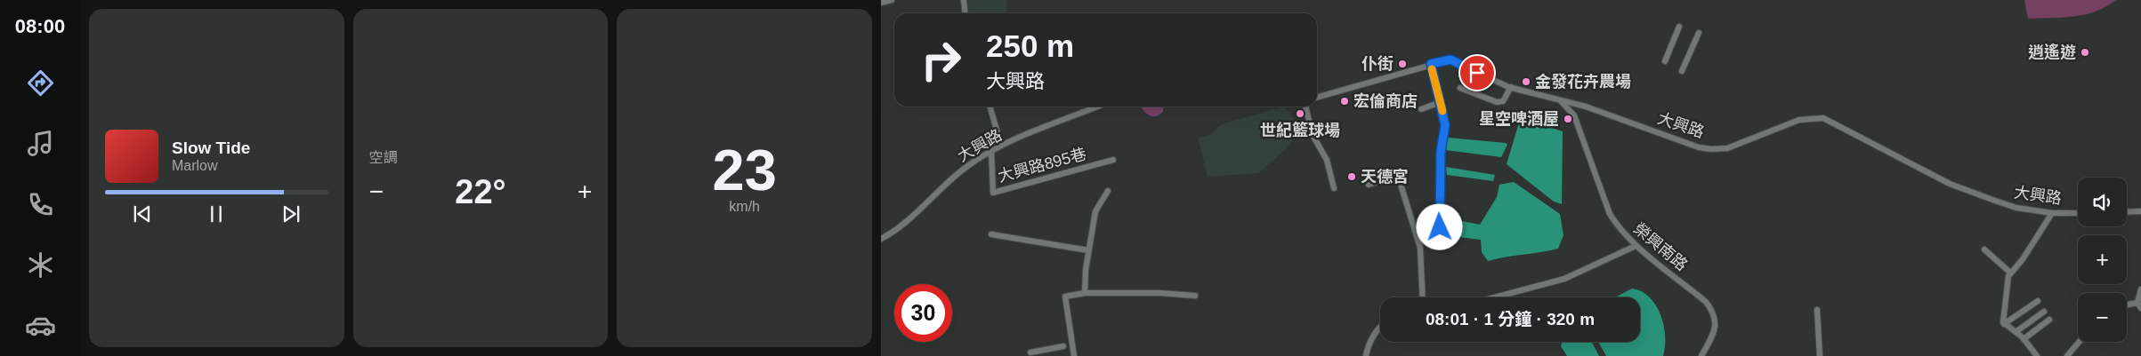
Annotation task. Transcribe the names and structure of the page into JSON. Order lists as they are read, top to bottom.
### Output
{
  "streets": {
    "street": ["大興路", "大興路895巷", "榮興南路"]
  },
  "crossings": [
    ["大興路", "大興路895巷"],
    ["大興路", "榮興南路"]
  ],
  "places": [
    "逍遙遊",
    "仆街",
    "金發花卉農場",
    "宏倫商店",
    "世紀籃球場",
    "星空啤酒屋",
    "天德宮"
  ],
  "page": {
    "tabs": "08:00",
    "tile": [
      "空調",
      ["23", "km/h"]
    ],
    "turn": ["250 m", "大興路"],
    "song": ["Slow Tide", "Marlow"],
    "heat": ["−", "22°", "+"],
    "map_buttons": ["+", "−"],
    "limit": "30",
    "trip": "08:01 · 1 分鐘 · 320 m"
  }
}
